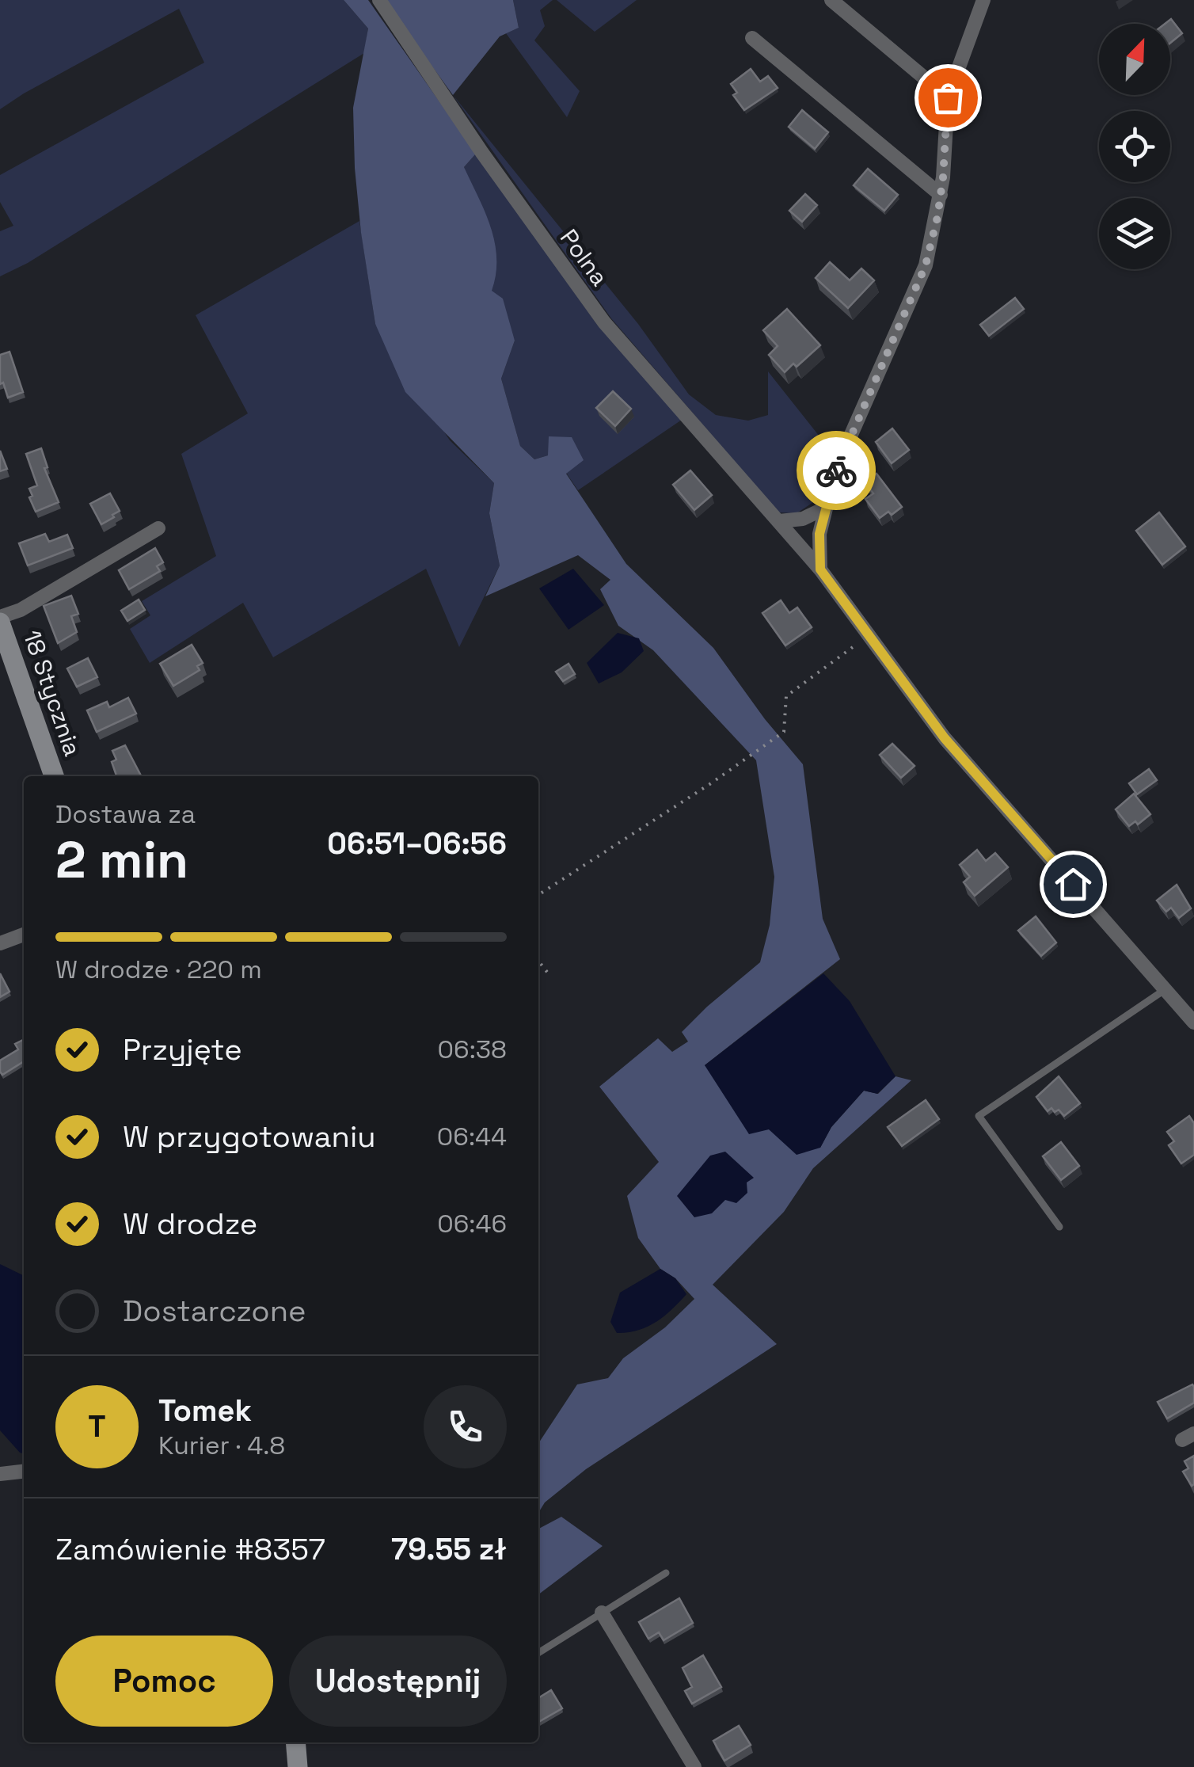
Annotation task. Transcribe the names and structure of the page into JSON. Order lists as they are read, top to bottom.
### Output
{
  "streets": {
    "street": ["Polna", "18 Stycznia"]
  },
  "north": "top right",
  "page": {
    "heading": ["2 min", "Dostawa za", "06:51–06:56"],
    "panel": [
      "Tomek",
      "Kurier · 4.8",
      "Zamówienie #8357",
      "79.55 zł"
    ],
    "bar": "W drodze · 220 m",
    "list": [
      ["Przyjęte", "06:38"],
      ["W przygotowaniu", "06:44"],
      ["W drodze", "06:46"],
      "Dostarczone"
    ],
    "round": "T",
    "buttons": ["Pomoc", "Udostępnij"]
  }
}
